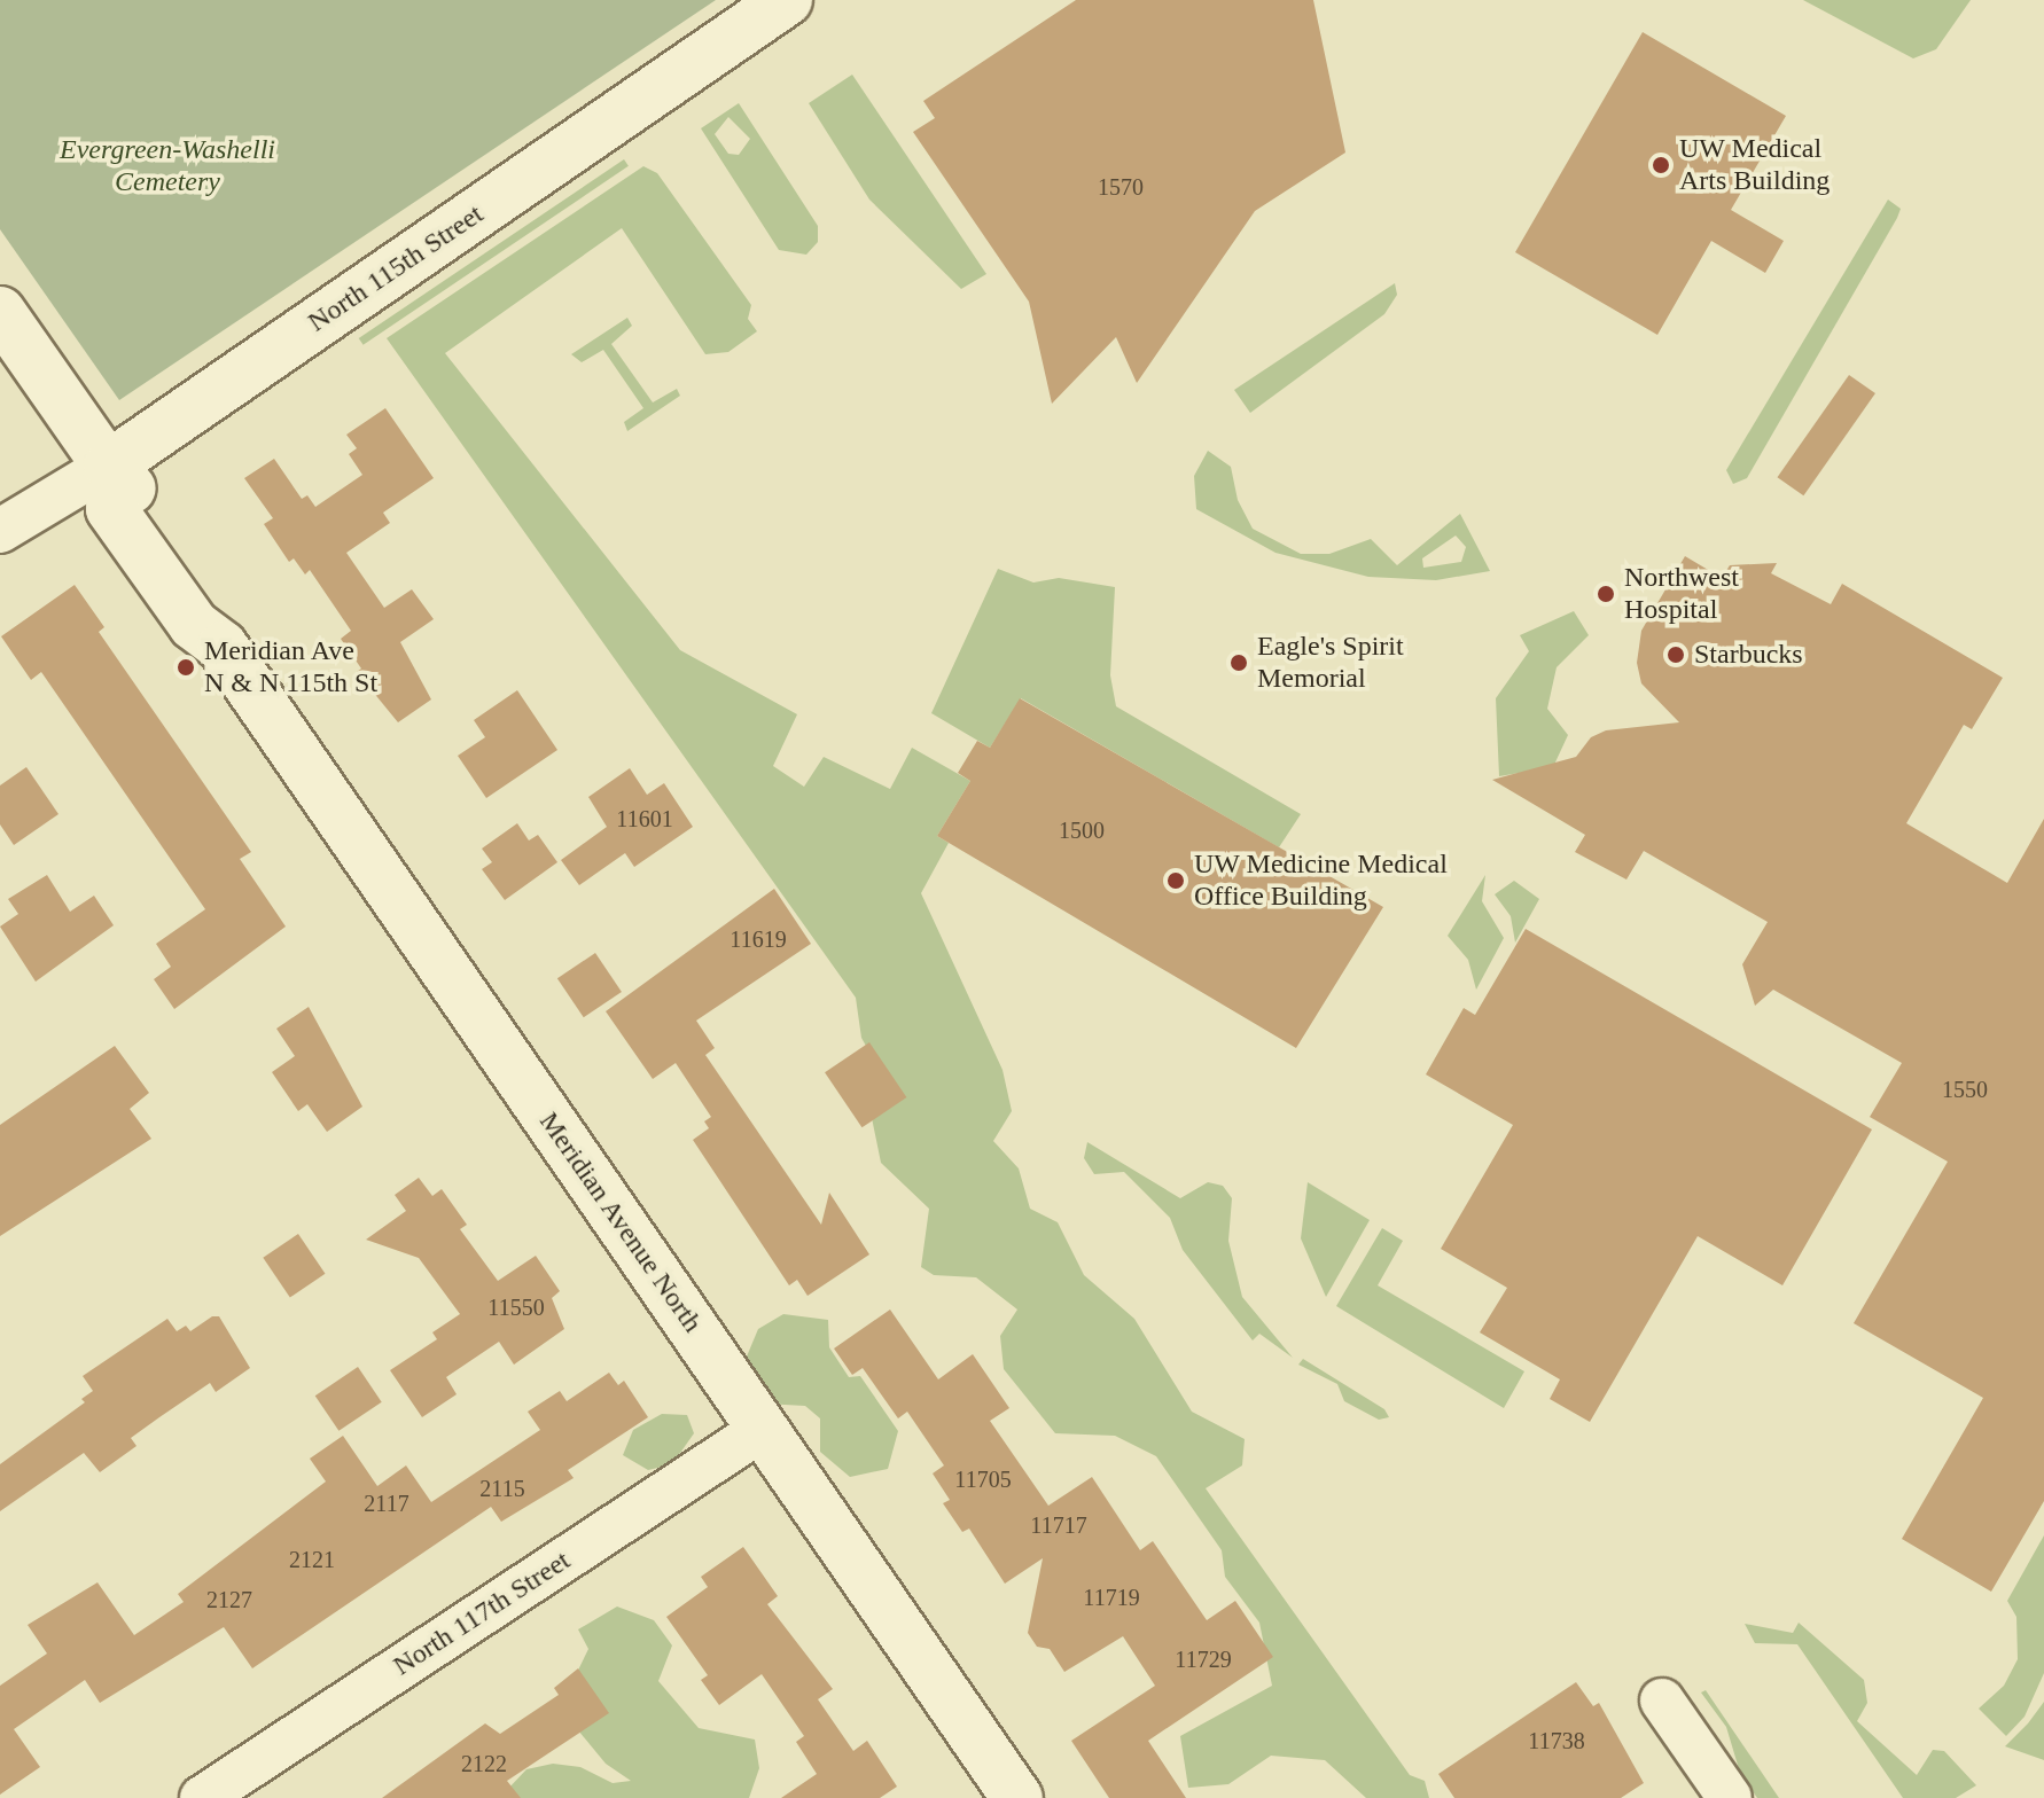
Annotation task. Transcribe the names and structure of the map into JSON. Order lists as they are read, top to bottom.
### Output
{
  "streets": {
    "street": ["North 115th Street", "Meridian Avenue North", "North 117th Street"]
  },
  "crossings": [
    ["North 115th Street", "Meridian Avenue North"],
    ["Meridian Avenue North", "North 117th Street"]
  ],
  "parks": ["Evergreen-Washelli Cemetery"],
  "places": [
    "UW Medical Arts Building",
    "Northwest Hospital",
    "Starbucks",
    "Eagle's Spirit Memorial",
    "Meridian Ave N & N 115th St",
    "UW Medicine Medical Office Building"
  ],
  "house_numbers": [
    "1570",
    "11601",
    "1500",
    "11619",
    "1550",
    "11550",
    "11705",
    "2115",
    "2117",
    "11717",
    "2121",
    "11719",
    "2127",
    "11729",
    "11738",
    "2122"
  ]
}
